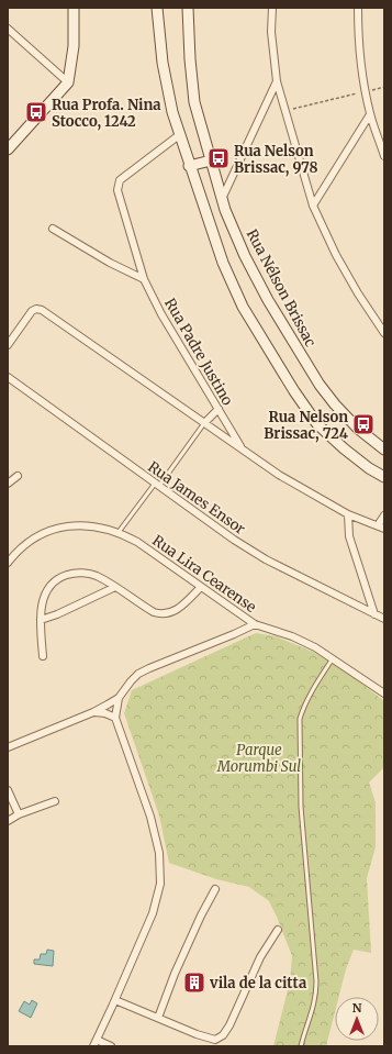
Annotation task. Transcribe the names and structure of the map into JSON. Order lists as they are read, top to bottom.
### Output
{
  "streets": {
    "street": [
      "Rua Nélson Brissac",
      "Rua Padre Justino",
      "Rua James Ensor",
      "Rua Lira Cearense"
    ]
  },
  "parks": ["Parque Morumbi Sul"],
  "places": {
    "bus stop": ["Rua Profa. Nina Stocco, 1242", "Rua Nelson Brissac, 978", "Rua Nelson Brissac, 724"],
    "building": ["vila de la citta"]
  },
  "north": "top"
}
